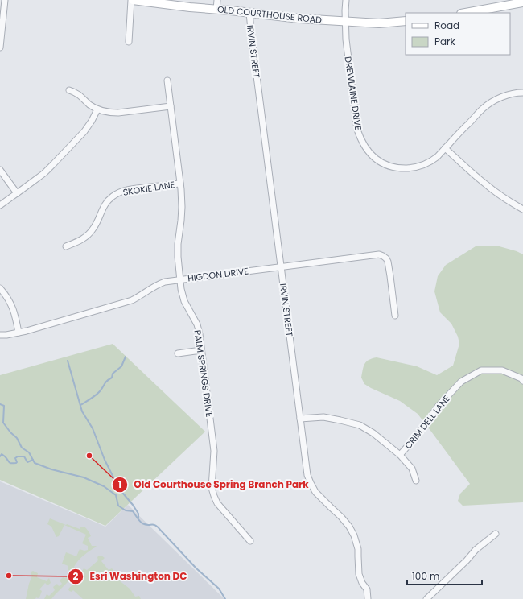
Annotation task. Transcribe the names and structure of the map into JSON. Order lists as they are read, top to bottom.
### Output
{
  "streets": {
    "street": [
      "OLD COURTHOUSE ROAD",
      "IRVIN STREET",
      "DREWLAINE DRIVE",
      "SKOKIE LANE",
      "HIGDON DRIVE",
      "PALM SPRINGS DRIVE",
      "CRIM DELL LANE"
    ]
  },
  "crossings": [
    ["OLD COURTHOUSE ROAD", "IRVIN STREET"],
    ["OLD COURTHOUSE ROAD", "DREWLAINE DRIVE"],
    ["IRVIN STREET", "HIGDON DRIVE"],
    ["SKOKIE LANE", "PALM SPRINGS DRIVE"],
    ["HIGDON DRIVE", "PALM SPRINGS DRIVE"]
  ],
  "places": ["Old Courthouse Spring Branch Park", "Esri Washington DC"],
  "legend": ["Road", "Park"],
  "scale_bar": "100 m"
}
